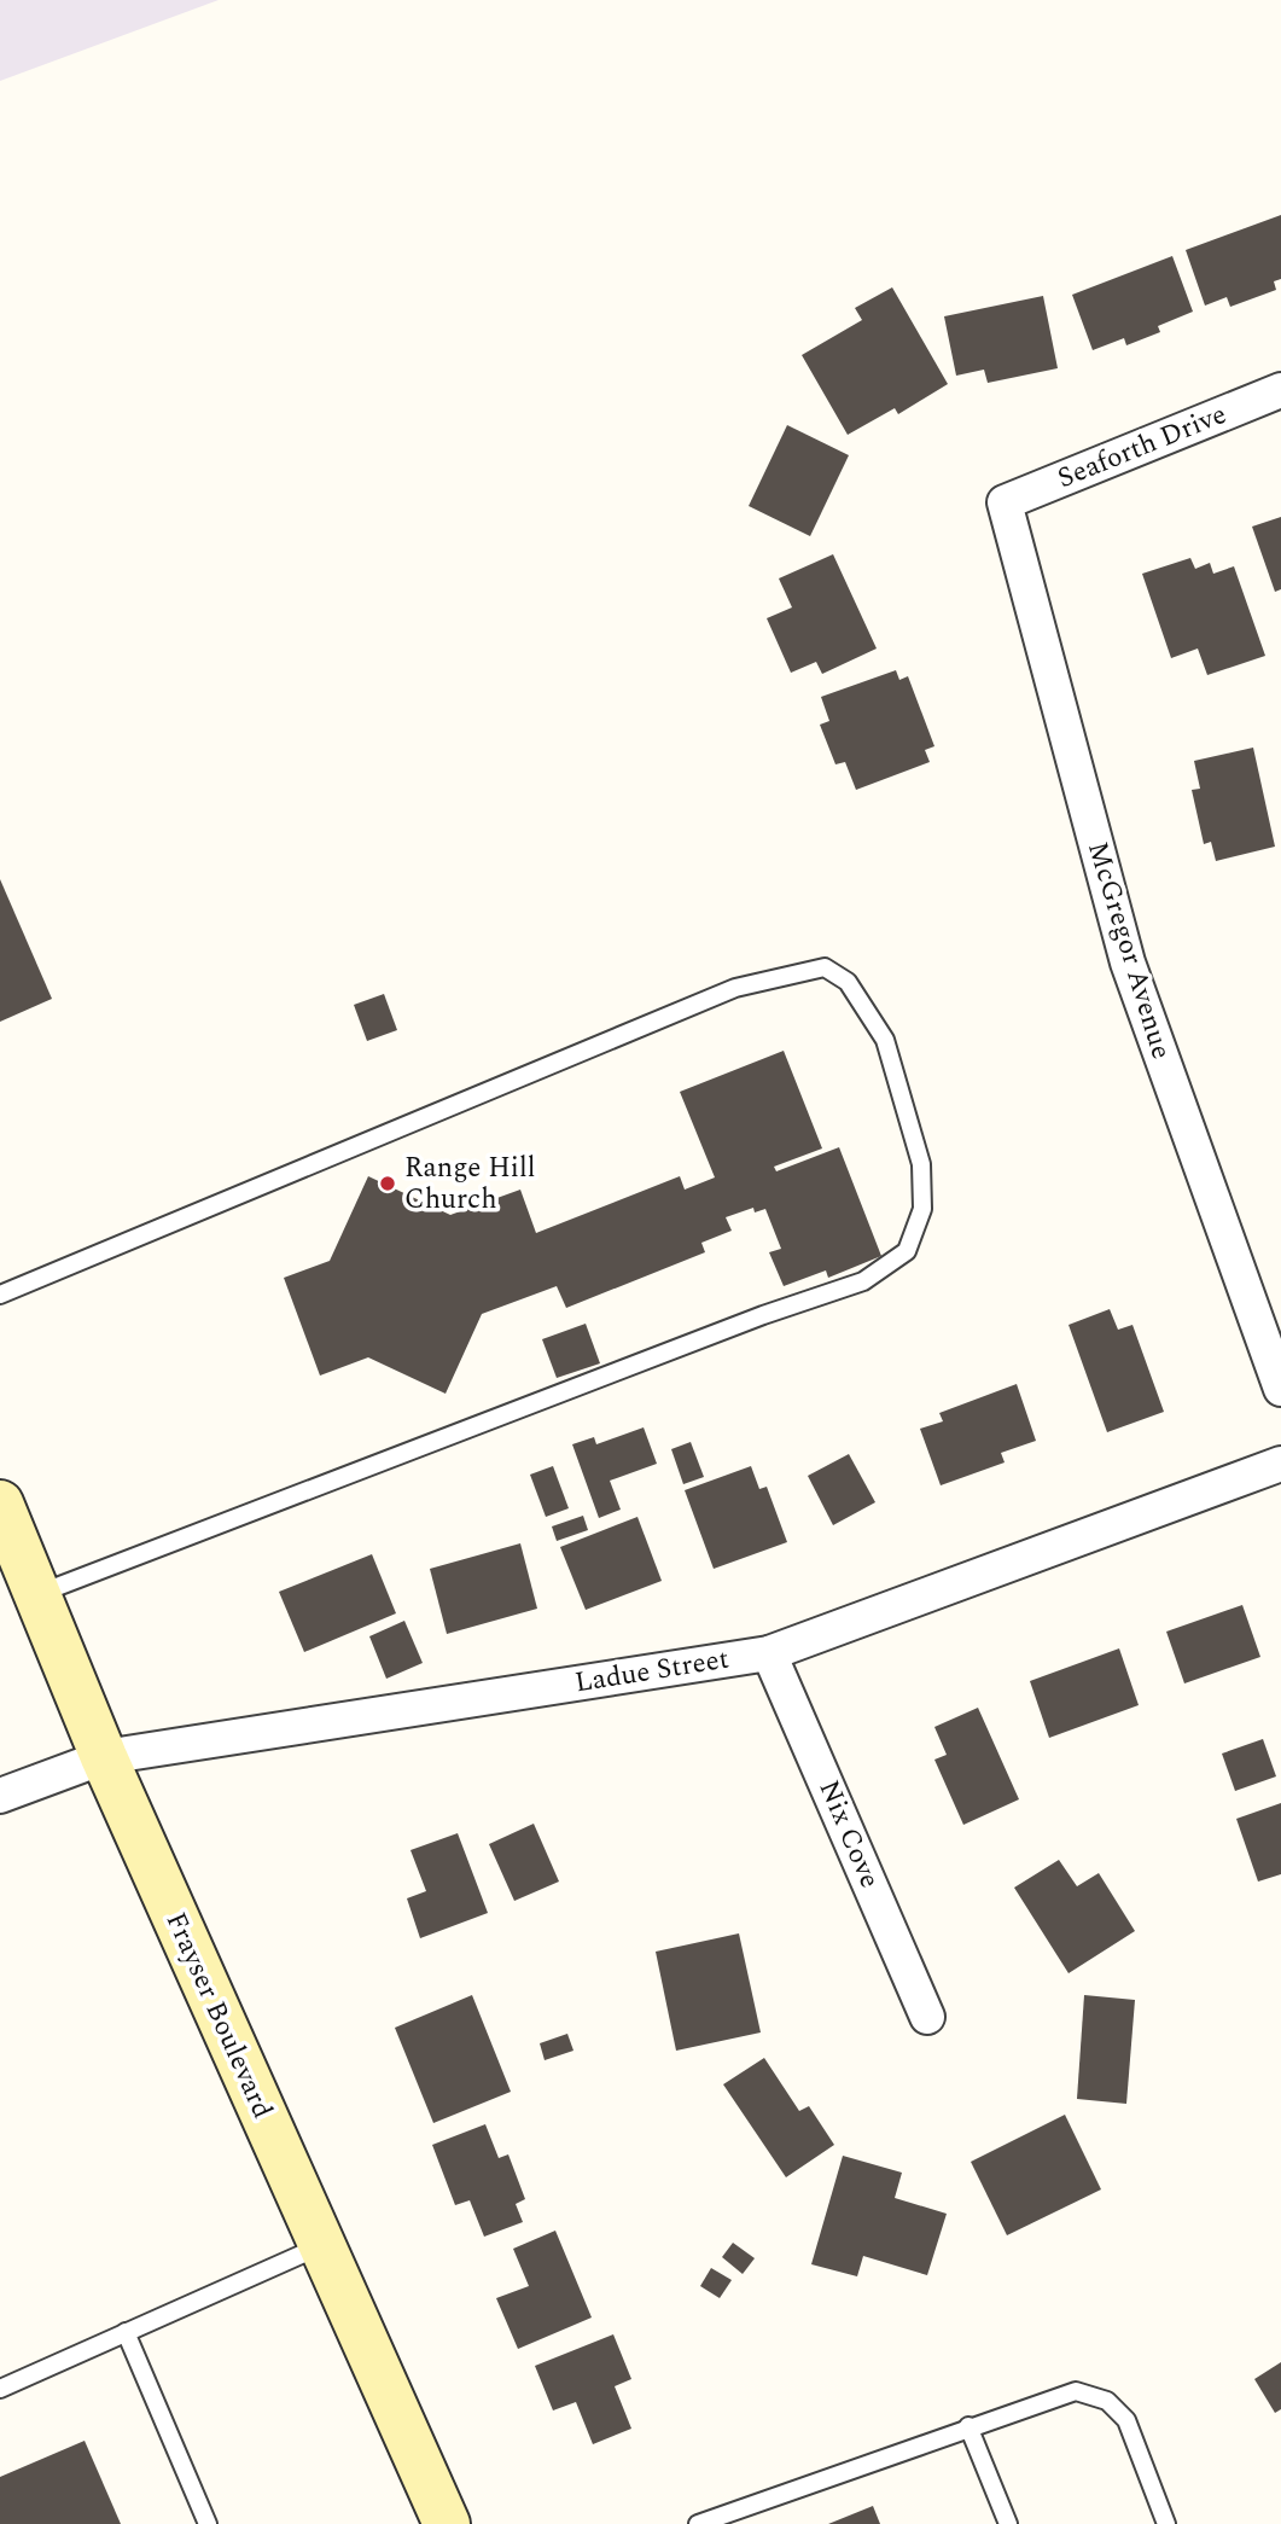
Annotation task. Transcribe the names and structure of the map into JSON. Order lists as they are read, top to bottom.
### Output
{
  "streets": {
    "main road": ["Frayser Boulevard"],
    "street": [
      "Seaforth Drive",
      "McGregor Avenue",
      "Ladue Street",
      "Nix Cove"
    ]
  },
  "crossings": [
    ["Seaforth Drive", "McGregor Avenue"],
    ["Ladue Street", "Nix Cove"],
    ["Ladue Street", "Frayser Boulevard"]
  ],
  "places": ["Range Hill Church"]
}
